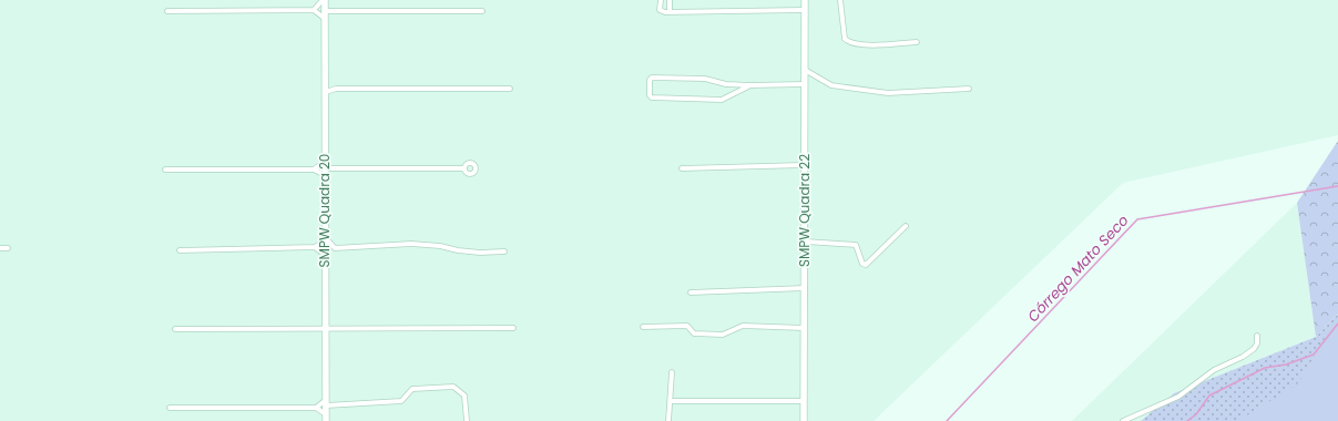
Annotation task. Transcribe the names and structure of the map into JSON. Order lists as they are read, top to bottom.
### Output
{
  "streets": {
    "street": ["SMPW Quadra 20", "SMPW Quadra 22"]
  },
  "water": ["Córrego Mato Seco"]
}
